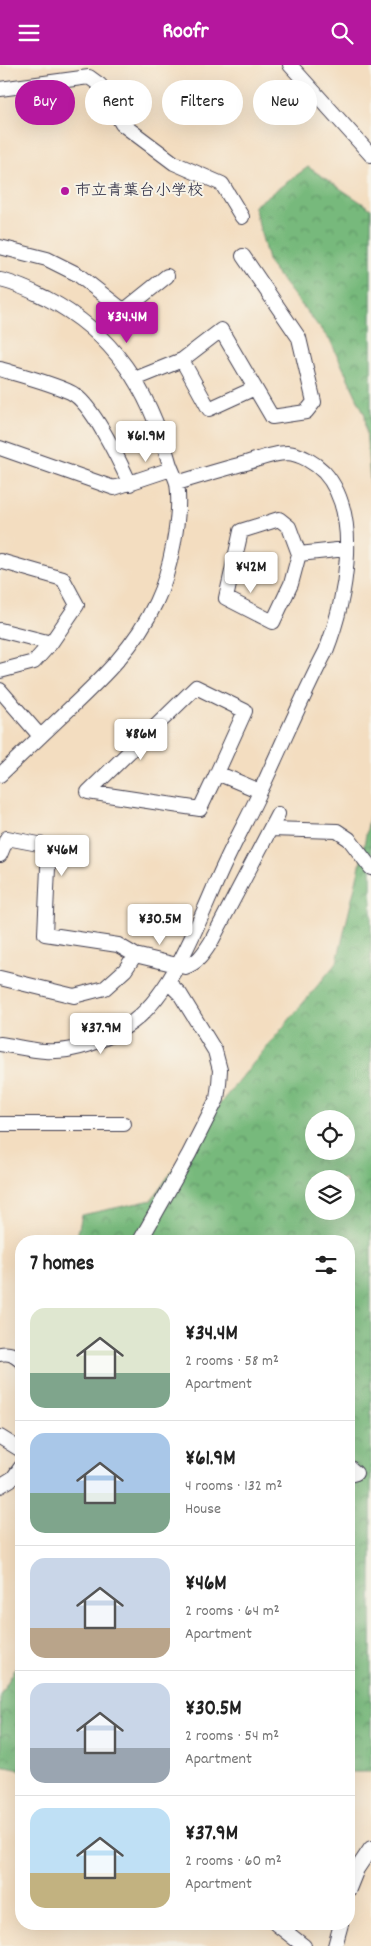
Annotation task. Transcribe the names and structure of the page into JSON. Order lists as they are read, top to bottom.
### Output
{
  "places": ["市立青葉台小学校"],
  "page": {
    "header": "Roofr",
    "chip": [
      "Buy",
      "Rent",
      "Filters",
      "New"
    ],
    "price": [
      "¥34.4M",
      "¥61.9M",
      "¥42M",
      "¥86M",
      "¥46M",
      "¥30.5M",
      "¥37.9M"
    ],
    "heading": "7 homes",
    "list": [
      {
        "name": "¥34.4M",
        "note": "2 rooms · 58 m² · Apartment"
      },
      {
        "name": "¥61.9M",
        "note": "4 rooms · 132 m² · House"
      },
      {
        "name": "¥46M",
        "note": "2 rooms · 64 m² · Apartment"
      },
      {
        "name": "¥30.5M",
        "note": "2 rooms · 54 m² · Apartment"
      },
      {
        "name": "¥37.9M",
        "note": "2 rooms · 60 m² · Apartment"
      }
    ]
  }
}
